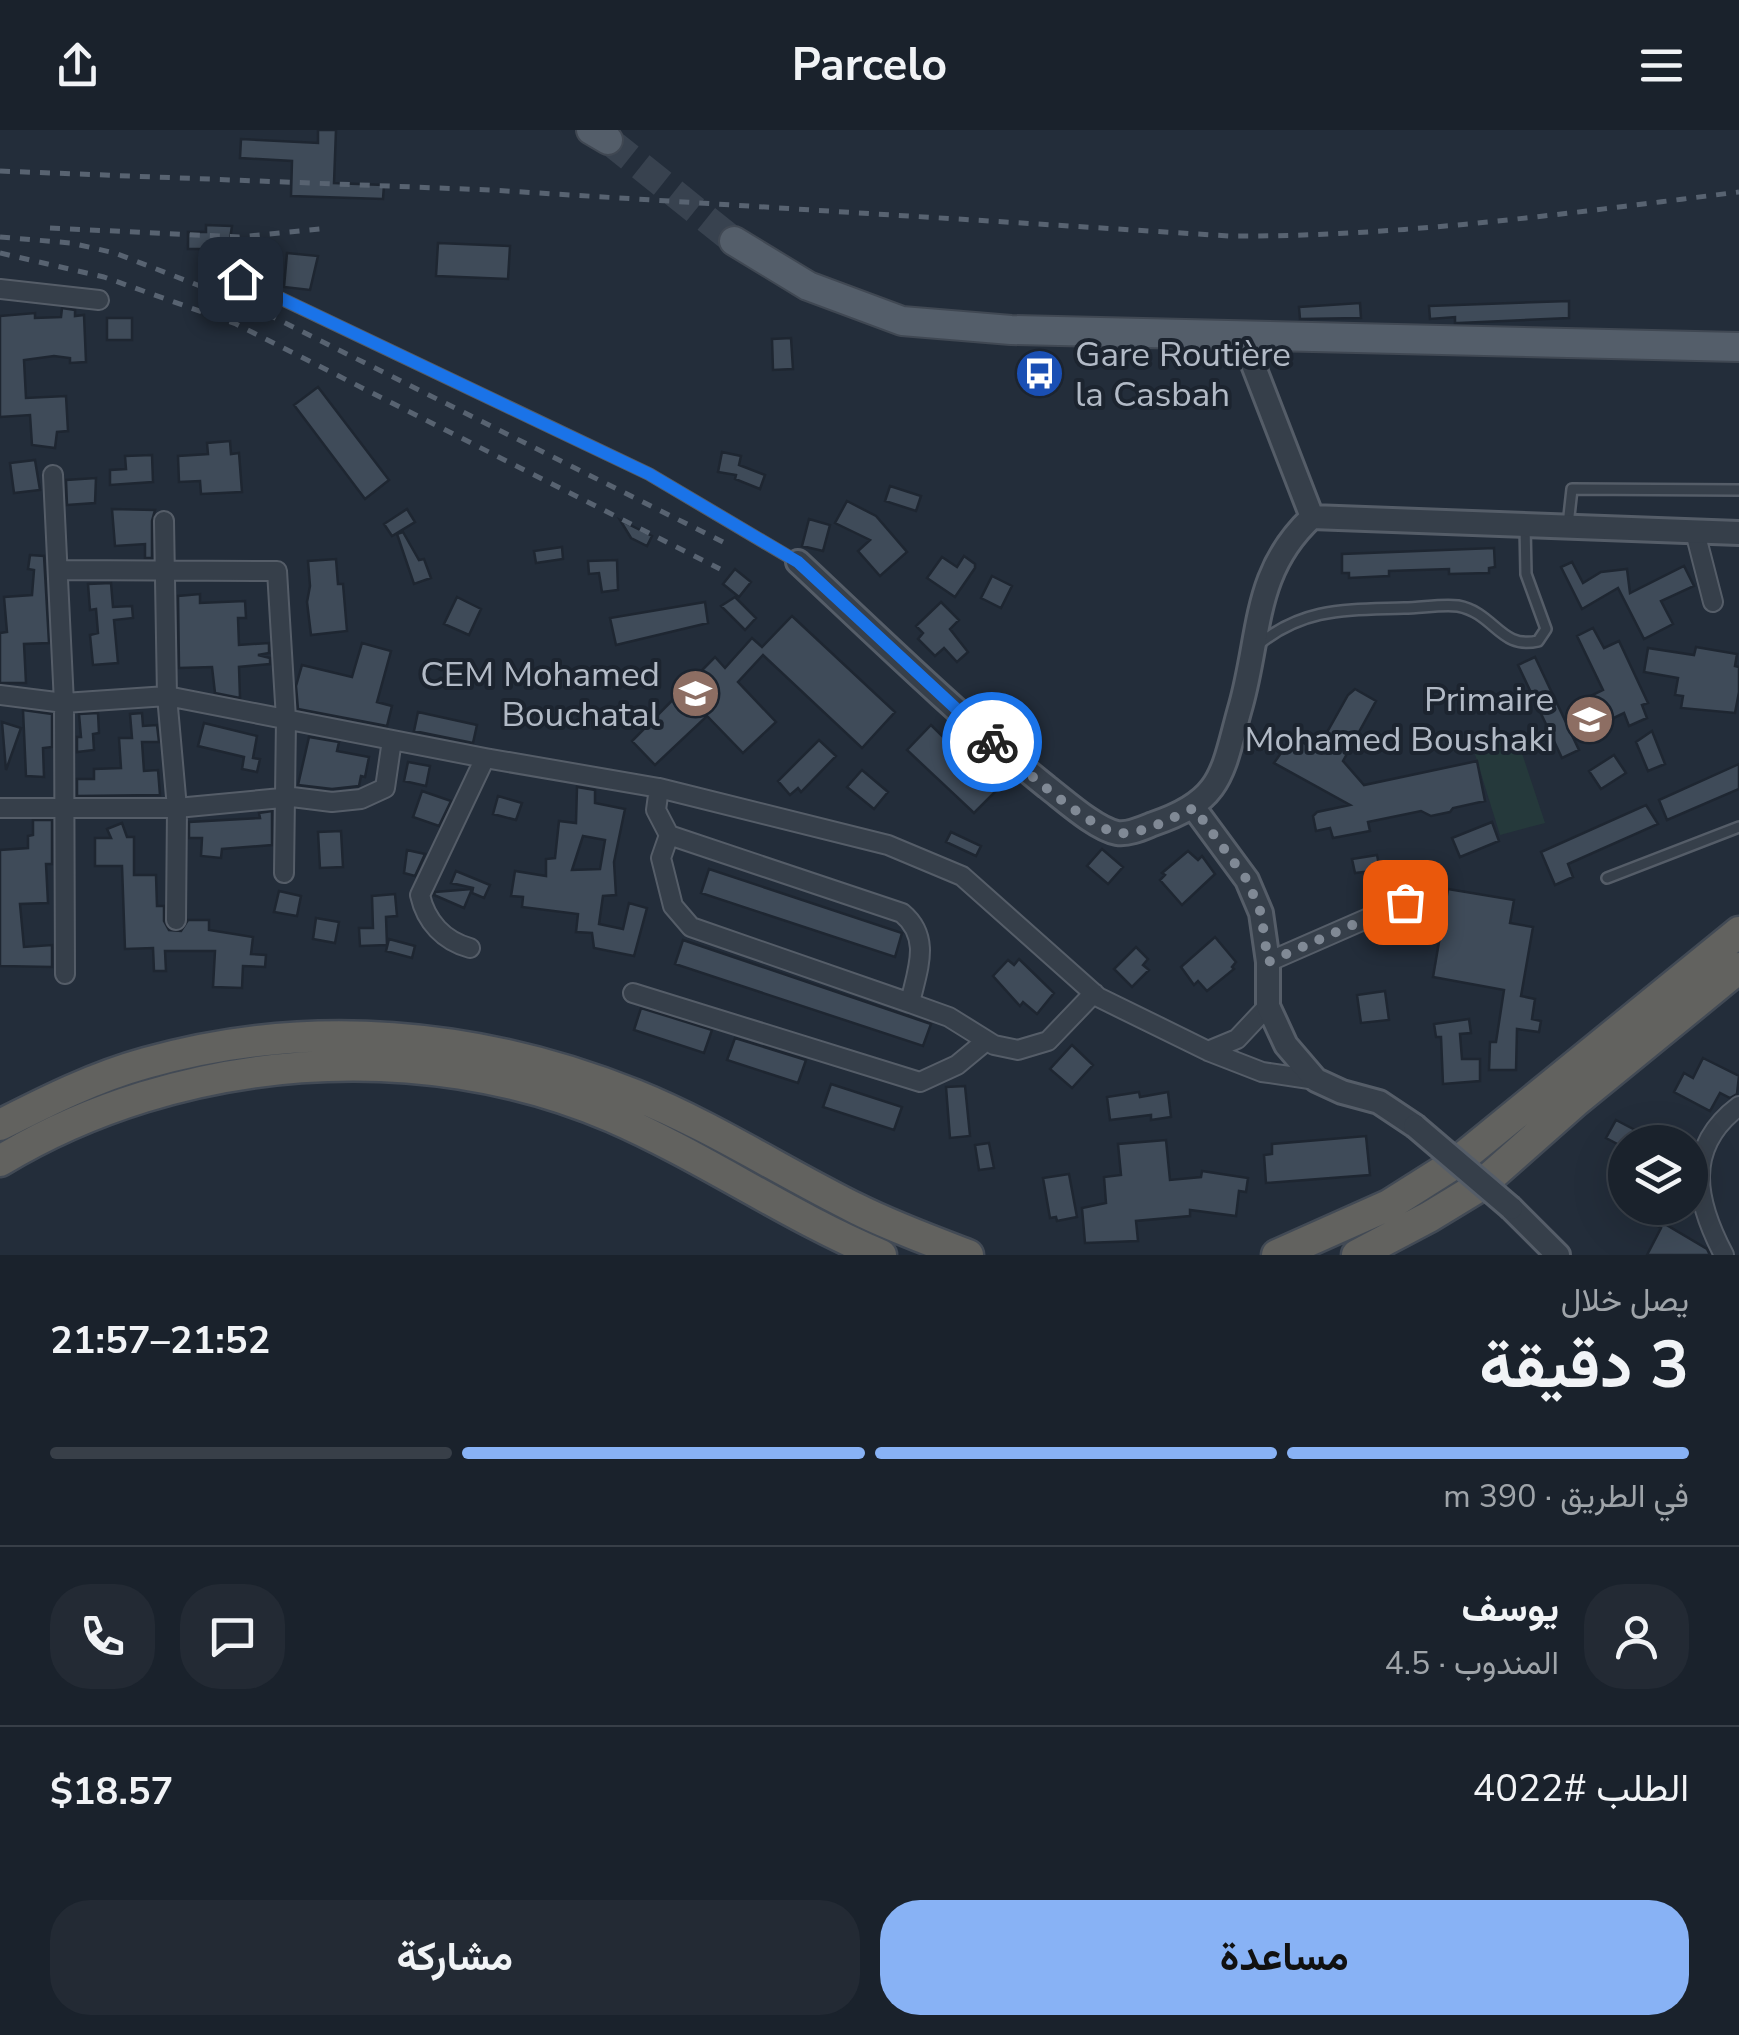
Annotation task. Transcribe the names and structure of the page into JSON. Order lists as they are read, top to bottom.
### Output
{
  "places": {
    "bus stop": ["Gare Routière la Casbah"],
    "school or university": ["CEM Mohamed Bouchatal", "Primaire Mohamed Boushaki"]
  },
  "page": {
    "header": "Parcelo",
    "heading": ["3 دقيقة", "يصل خلال", "21:52–21:57"],
    "panel": [
      "يوسف",
      "المندوب · 4.5",
      "الطلب #4022",
      "$18.57"
    ],
    "bar": "في الطريق · 390 m",
    "buttons": ["مساعدة", "مشاركة"]
  }
}
